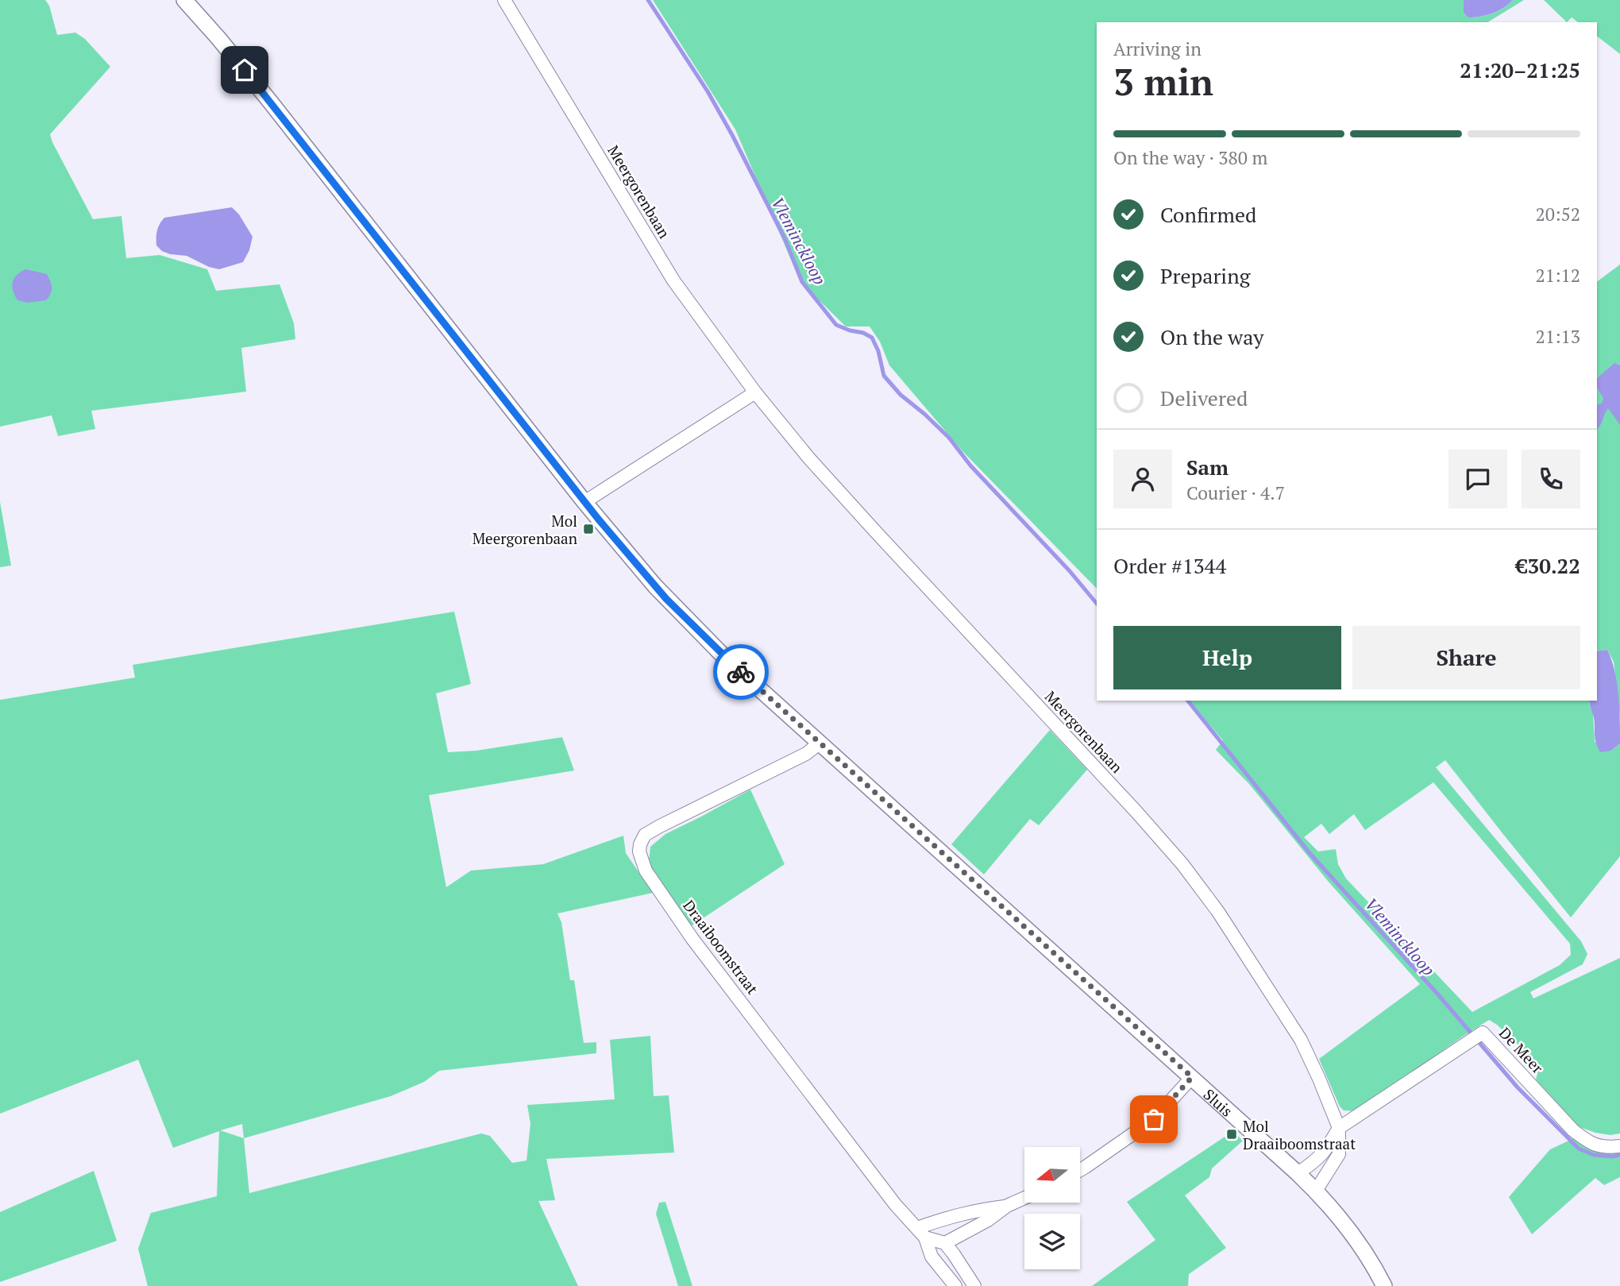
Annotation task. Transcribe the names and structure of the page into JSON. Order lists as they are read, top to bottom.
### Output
{
  "streets": {
    "street": [
      "Meergorenbaan",
      "Draaiboomstraat",
      "De Meer",
      "Sluis"
    ]
  },
  "crossings": [
    ["Meergorenbaan", "De Meer"],
    ["Meergorenbaan", "Sluis"],
    ["Draaiboomstraat", "Sluis"]
  ],
  "water": ["Vleminckloop"],
  "places": {
    "transit": ["Mol Meergorenbaan", "Mol Draaiboomstraat"]
  },
  "north": "left",
  "page": {
    "heading": ["3 min", "Arriving in", "21:20–21:25"],
    "panel": [
      "Sam",
      "Courier · 4.7",
      "Order #1344",
      "€30.22"
    ],
    "bar": "On the way · 380 m",
    "list": [
      ["Confirmed", "20:52"],
      ["Preparing", "21:12"],
      ["On the way", "21:13"],
      "Delivered"
    ],
    "buttons": ["Help", "Share"]
  }
}
